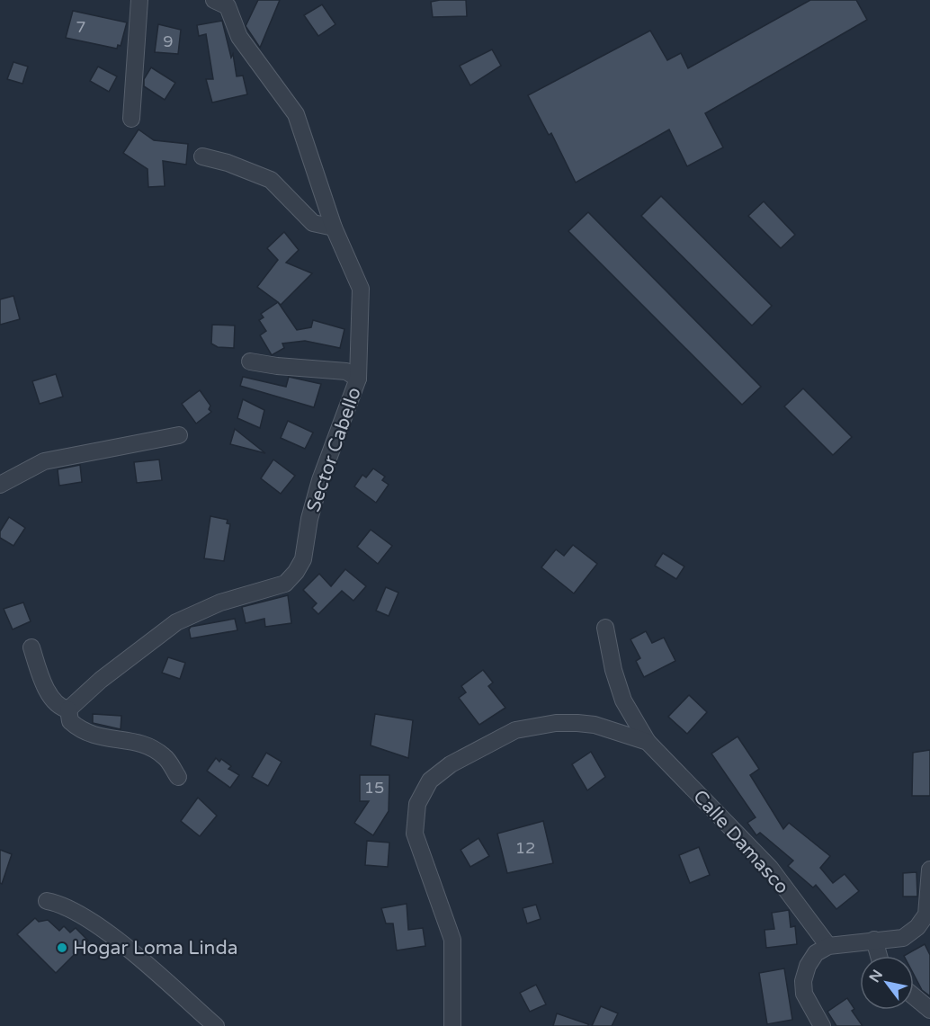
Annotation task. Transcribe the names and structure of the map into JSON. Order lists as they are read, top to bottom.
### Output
{
  "streets": {
    "street": ["Sector Cabello", "Calle Damasco"]
  },
  "places": ["Hogar Loma Linda"],
  "house_numbers": [
    "7",
    "9",
    "15",
    "12"
  ],
  "north": "top left"
}
